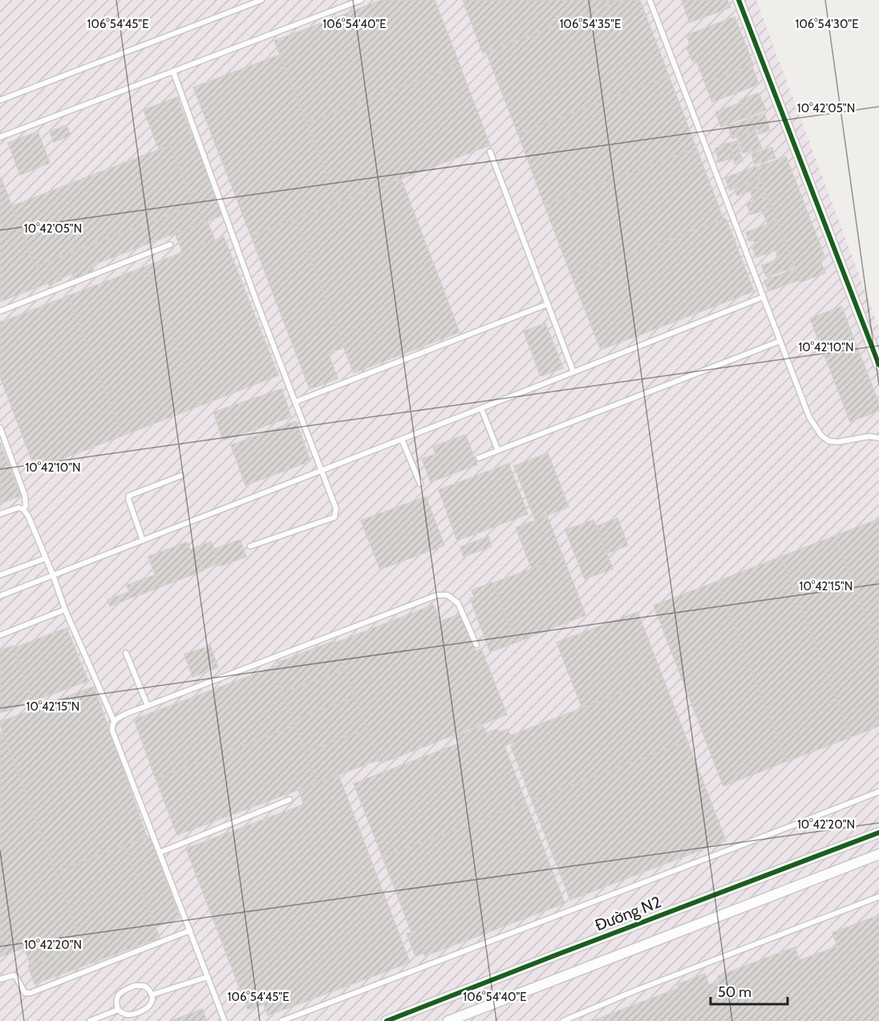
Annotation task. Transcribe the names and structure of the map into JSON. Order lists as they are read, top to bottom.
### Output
{
  "streets": {
    "street": ["Đường N2"]
  },
  "scale_bar": "50 m",
  "coordinates": [
    "106°54'45\"E",
    "106°54'40\"E",
    "106°54'35\"E",
    "106°54'30\"E",
    "10°42'05\"N",
    "10°42'10\"N",
    "10°42'15\"N",
    "10°42'20\"N"
  ]
}
